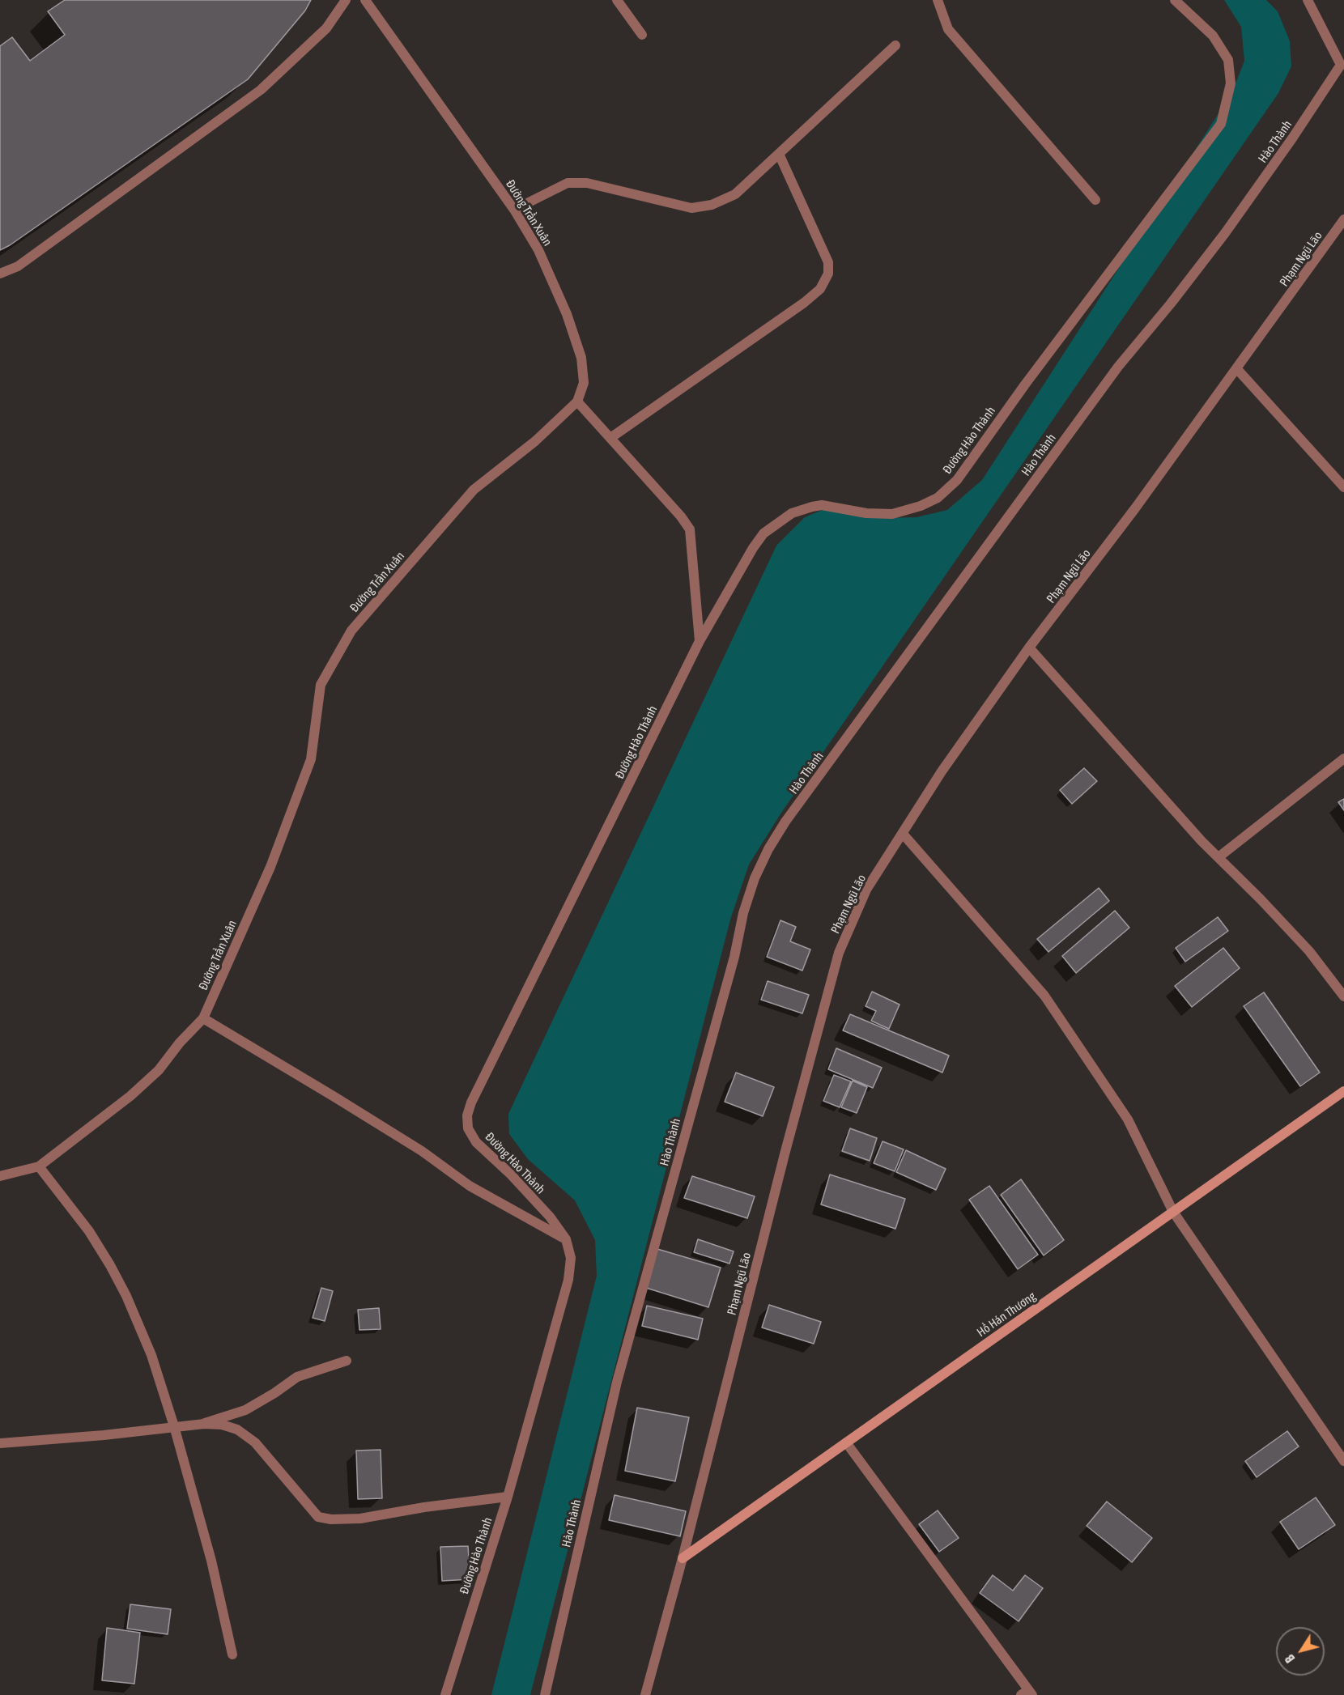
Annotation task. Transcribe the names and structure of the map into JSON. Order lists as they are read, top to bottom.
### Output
{
  "streets": {
    "street": [
      "Hào Thành",
      "Đường Trần Xuân",
      "Phạm Ngũ Lão",
      "Đường Hào Thành",
      "Hồ Hán Thương"
    ]
  },
  "crossings": [
    ["Phạm Ngũ Lão", "Hồ Hán Thương"]
  ],
  "north": "bottom left"
}
